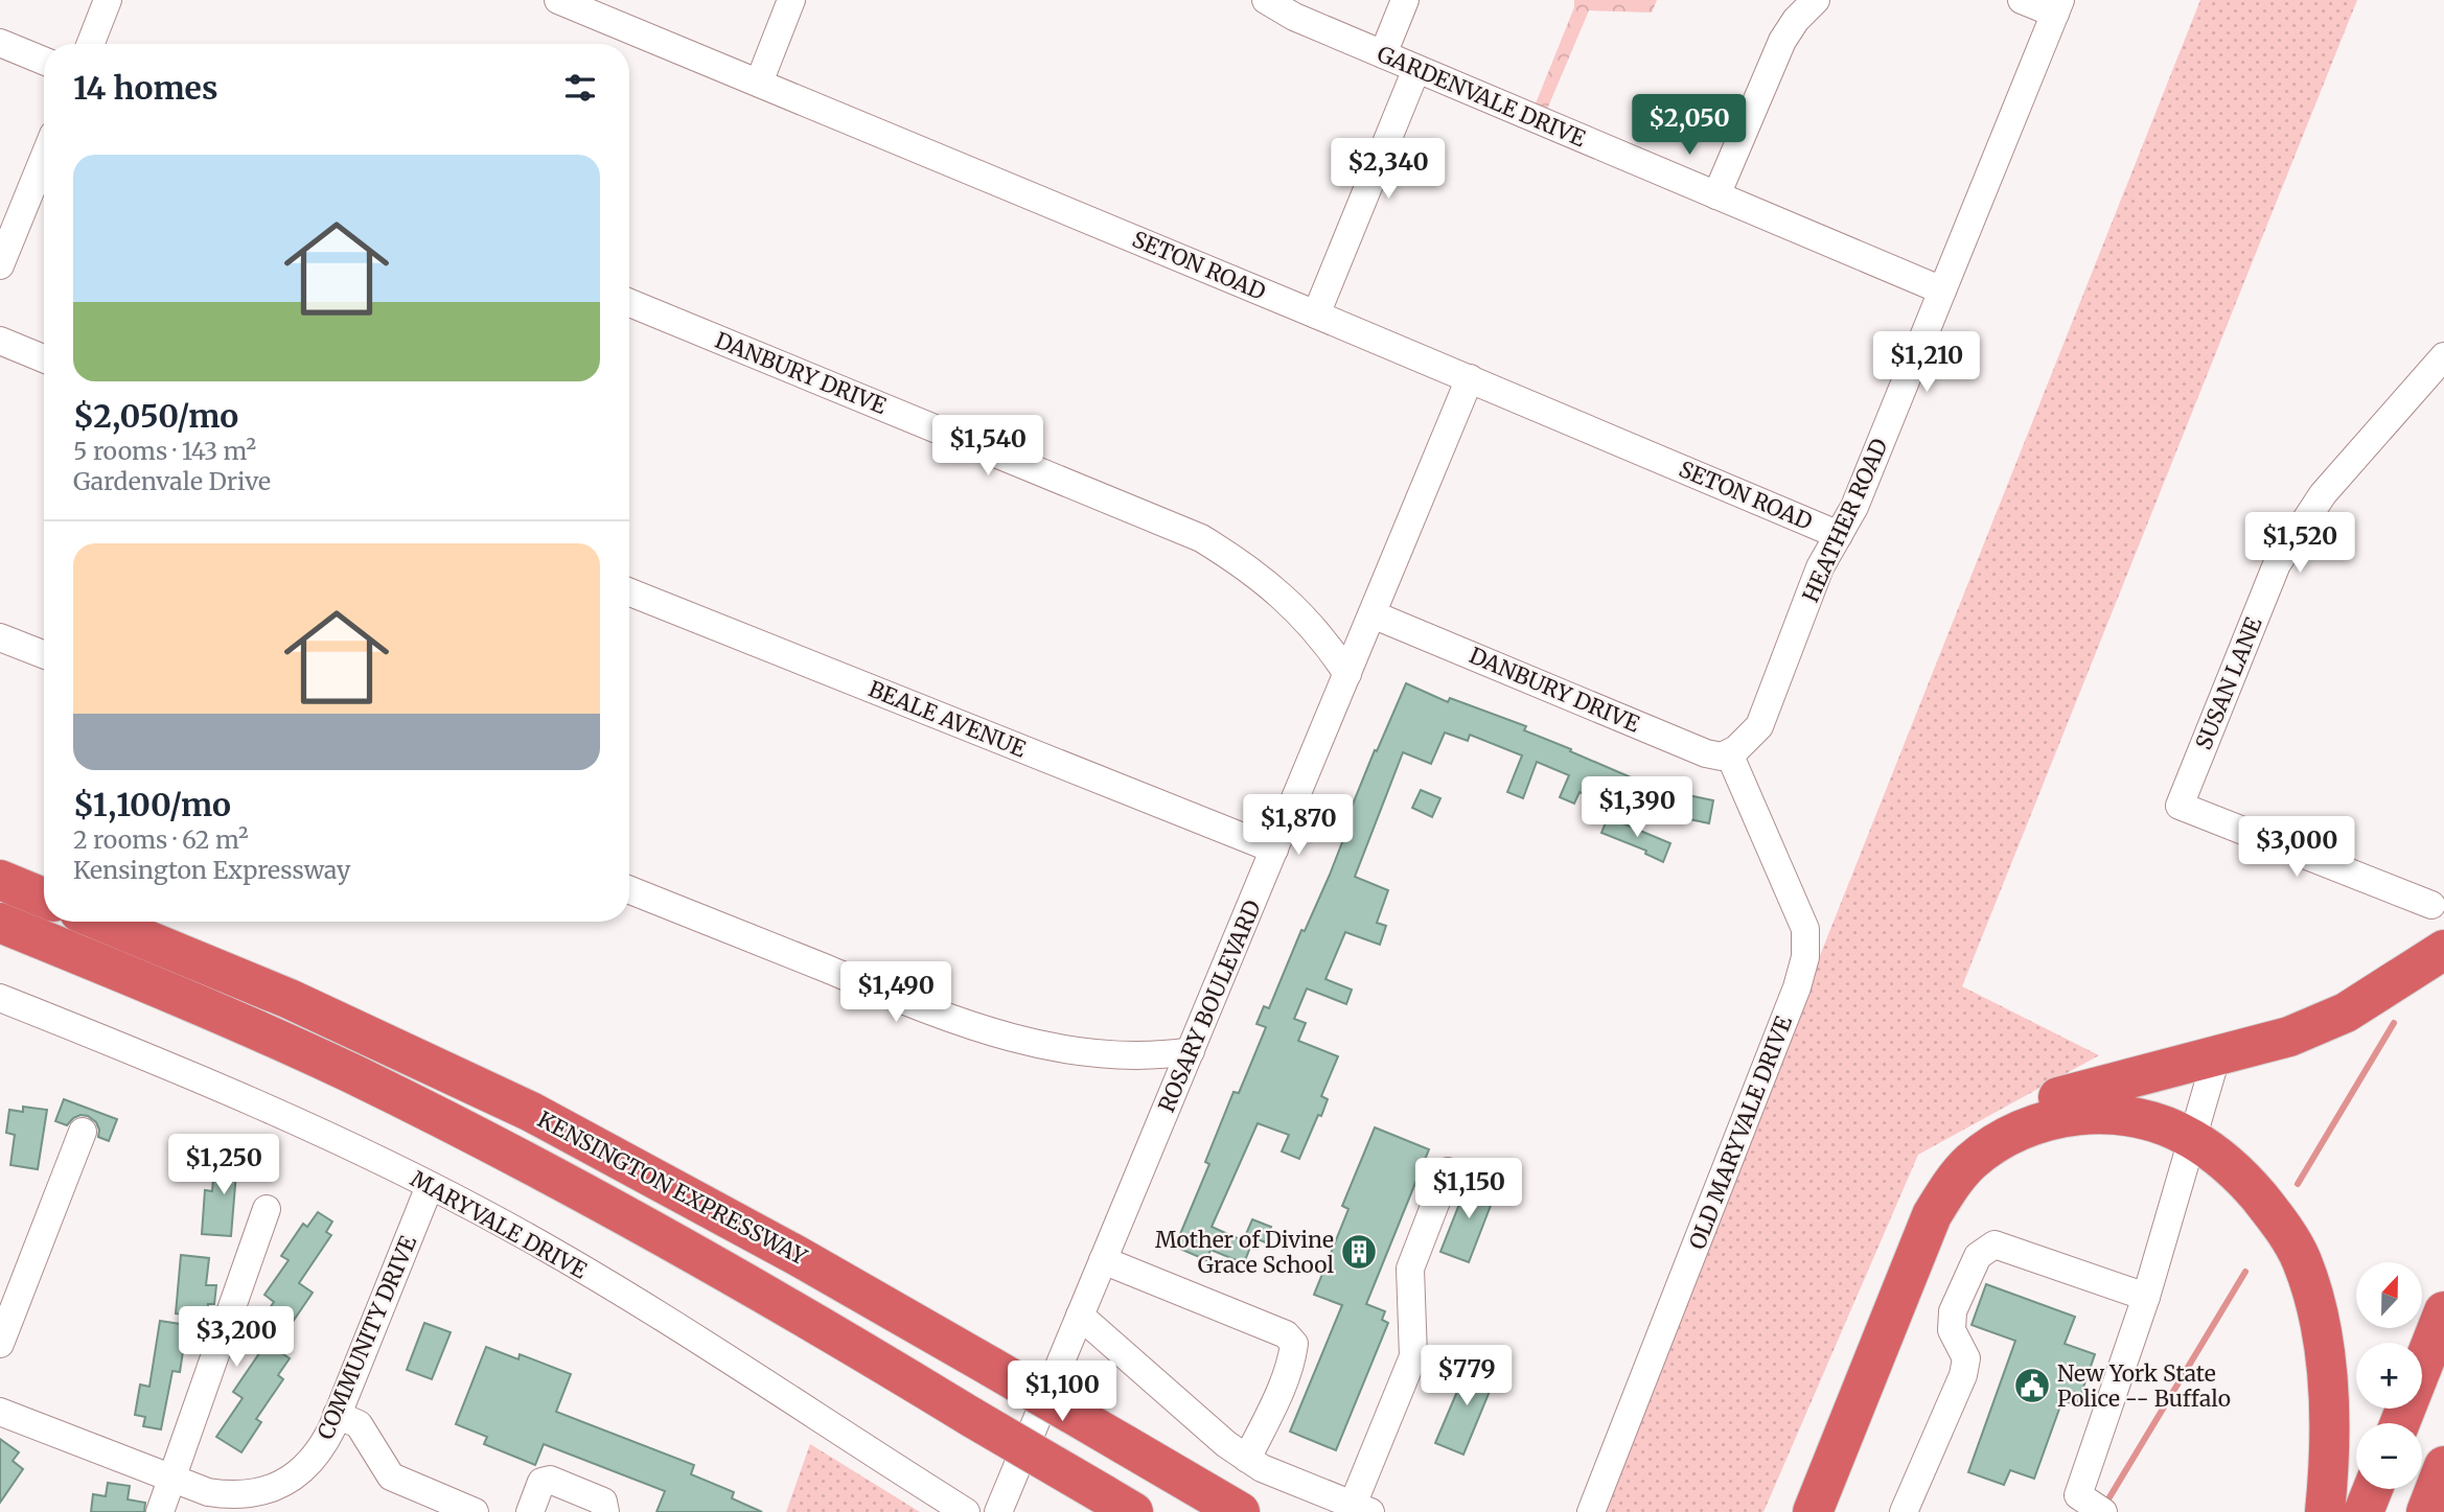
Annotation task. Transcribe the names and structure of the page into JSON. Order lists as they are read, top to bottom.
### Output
{
  "streets": {
    "highway": ["KENSINGTON EXPRESSWAY"],
    "street": [
      "GARDENVALE DRIVE",
      "SETON ROAD",
      "DANBURY DRIVE",
      "HEATHER ROAD",
      "SUSAN LANE",
      "BEALE AVENUE",
      "ROSARY BOULEVARD",
      "OLD MARYVALE DRIVE",
      "MARYVALE DRIVE",
      "COMMUNITY DRIVE"
    ]
  },
  "crossings": [
    ["GARDENVALE DRIVE", "HEATHER ROAD"],
    ["SETON ROAD", "HEATHER ROAD"],
    ["SETON ROAD", "ROSARY BOULEVARD"],
    ["DANBURY DRIVE", "HEATHER ROAD"],
    ["DANBURY DRIVE", "ROSARY BOULEVARD"],
    ["DANBURY DRIVE", "OLD MARYVALE DRIVE"],
    ["HEATHER ROAD", "OLD MARYVALE DRIVE"],
    ["BEALE AVENUE", "ROSARY BOULEVARD"],
    ["MARYVALE DRIVE", "COMMUNITY DRIVE"]
  ],
  "places": {
    "building": ["Mother of Divine Grace School"],
    "public building": ["New York State Police -- Buffalo"]
  },
  "north": "top",
  "page": {
    "heading": "14 homes",
    "price": [
      "$2,050",
      "$2,340",
      "$1,210",
      "$1,540",
      "$1,520",
      "$1,390",
      "$1,870",
      "$3,000",
      "$1,490",
      "$1,250",
      "$1,150",
      "$3,200",
      "$779",
      "$1,100"
    ],
    "list": [
      {
        "name": "$2,050/mo",
        "note": "5 rooms · 143 m² · Gardenvale Drive"
      },
      {
        "name": "$1,100/mo",
        "note": "2 rooms · 62 m² · Kensington Expressway"
      }
    ],
    "map_buttons": ["+", "−"]
  }
}
